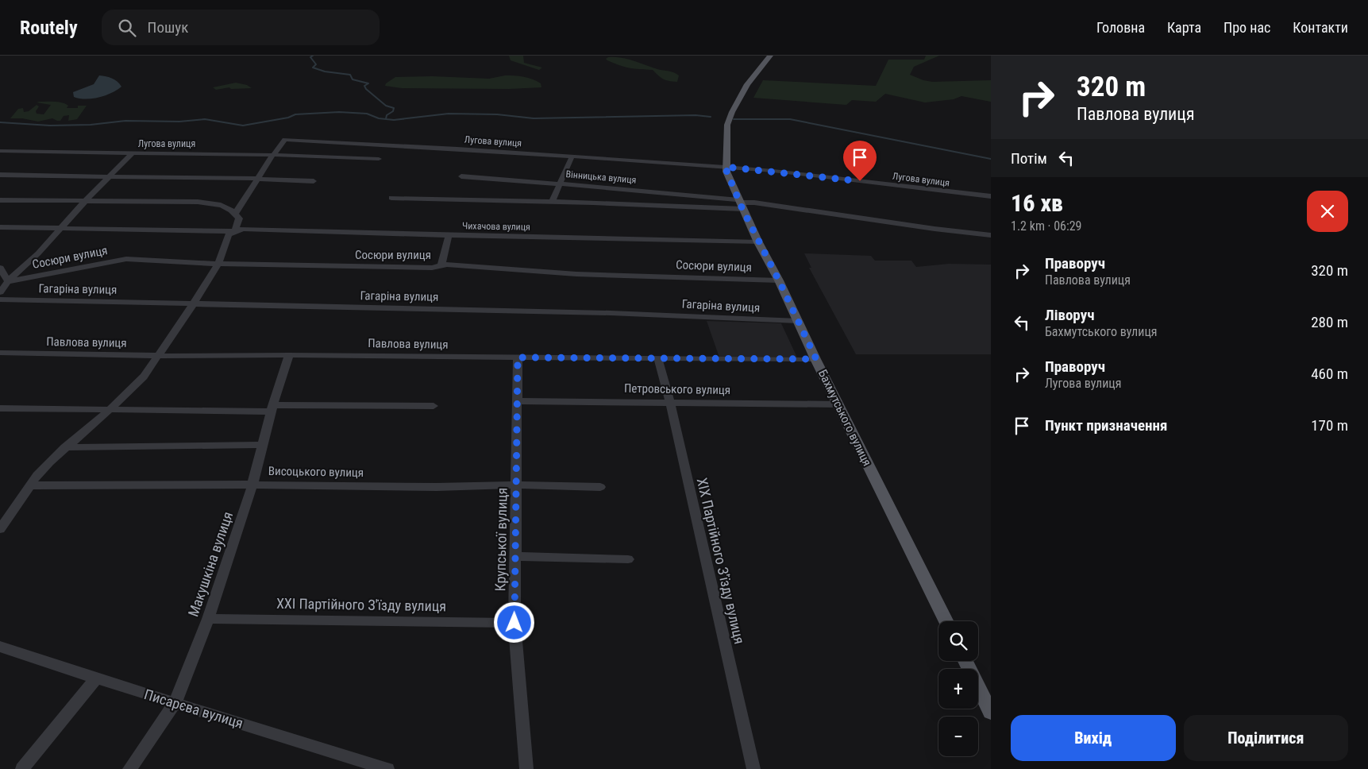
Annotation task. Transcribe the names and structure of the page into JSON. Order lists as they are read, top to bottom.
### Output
{
  "streets": {
    "main road": ["Бахмутського вулиця"],
    "street": [
      "Лугова вулиця",
      "Вінницька вулиця",
      "Чихачова вулиця",
      "Сосюри вулиця",
      "Гагаріна вулиця",
      "Павлова вулиця",
      "Петровського вулиця",
      "Висоцького вулиця",
      "Крупської вулиця",
      "XIX Партійного З'їзду вулиця",
      "Макушкіна вулиця",
      "XXI Партійного З'їзду вулиця",
      "Писарєва вулиця"
    ]
  },
  "crossings": [
    ["Лугова вулиця", "Бахмутського вулиця"],
    ["Вінницька вулиця", "Бахмутського вулиця"],
    ["Чихачова вулиця", "Бахмутського вулиця"],
    ["Сосюри вулиця", "Бахмутського вулиця"],
    ["Гагаріна вулиця", "Бахмутського вулиця"],
    ["Павлова вулиця", "Бахмутського вулиця"],
    ["Павлова вулиця", "Крупської вулиця"],
    ["Павлова вулиця", "XIX Партійного З'їзду вулиця"],
    ["Павлова вулиця", "Макушкіна вулиця"],
    ["Петровського вулиця", "Бахмутського вулиця"],
    ["Петровського вулиця", "Крупської вулиця"],
    ["Петровського вулиця", "XIX Партійного З'їзду вулиця"],
    ["Висоцького вулиця", "Крупської вулиця"],
    ["Висоцького вулиця", "Макушкіна вулиця"],
    ["Крупської вулиця", "XXI Партійного З'їзду вулиця"],
    ["Макушкіна вулиця", "XXI Партійного З'їзду вулиця"],
    ["Макушкіна вулиця", "Писарєва вулиця"]
  ],
  "page": {
    "header": "Routely",
    "search": "Пошук",
    "nav": [
      "Головна",
      "Карта",
      "Про нас",
      "Контакти"
    ],
    "turn": ["320 m", "Павлова вулиця"],
    "then": "Потім",
    "heading": ["16 хв", "1.2 km · 06:29"],
    "list": [
      {
        "name": "Праворуч",
        "note": "Павлова вулиця",
        "value": "320 m"
      },
      {
        "name": "Ліворуч",
        "note": "Бахмутського вулиця",
        "value": "280 m"
      },
      {
        "name": "Праворуч",
        "note": "Лугова вулиця",
        "value": "460 m"
      },
      {
        "name": "Пункт призначення",
        "value": "170 m"
      }
    ],
    "map_buttons": ["+", "−"],
    "buttons": ["Вихід", "Поділитися"]
  }
}
